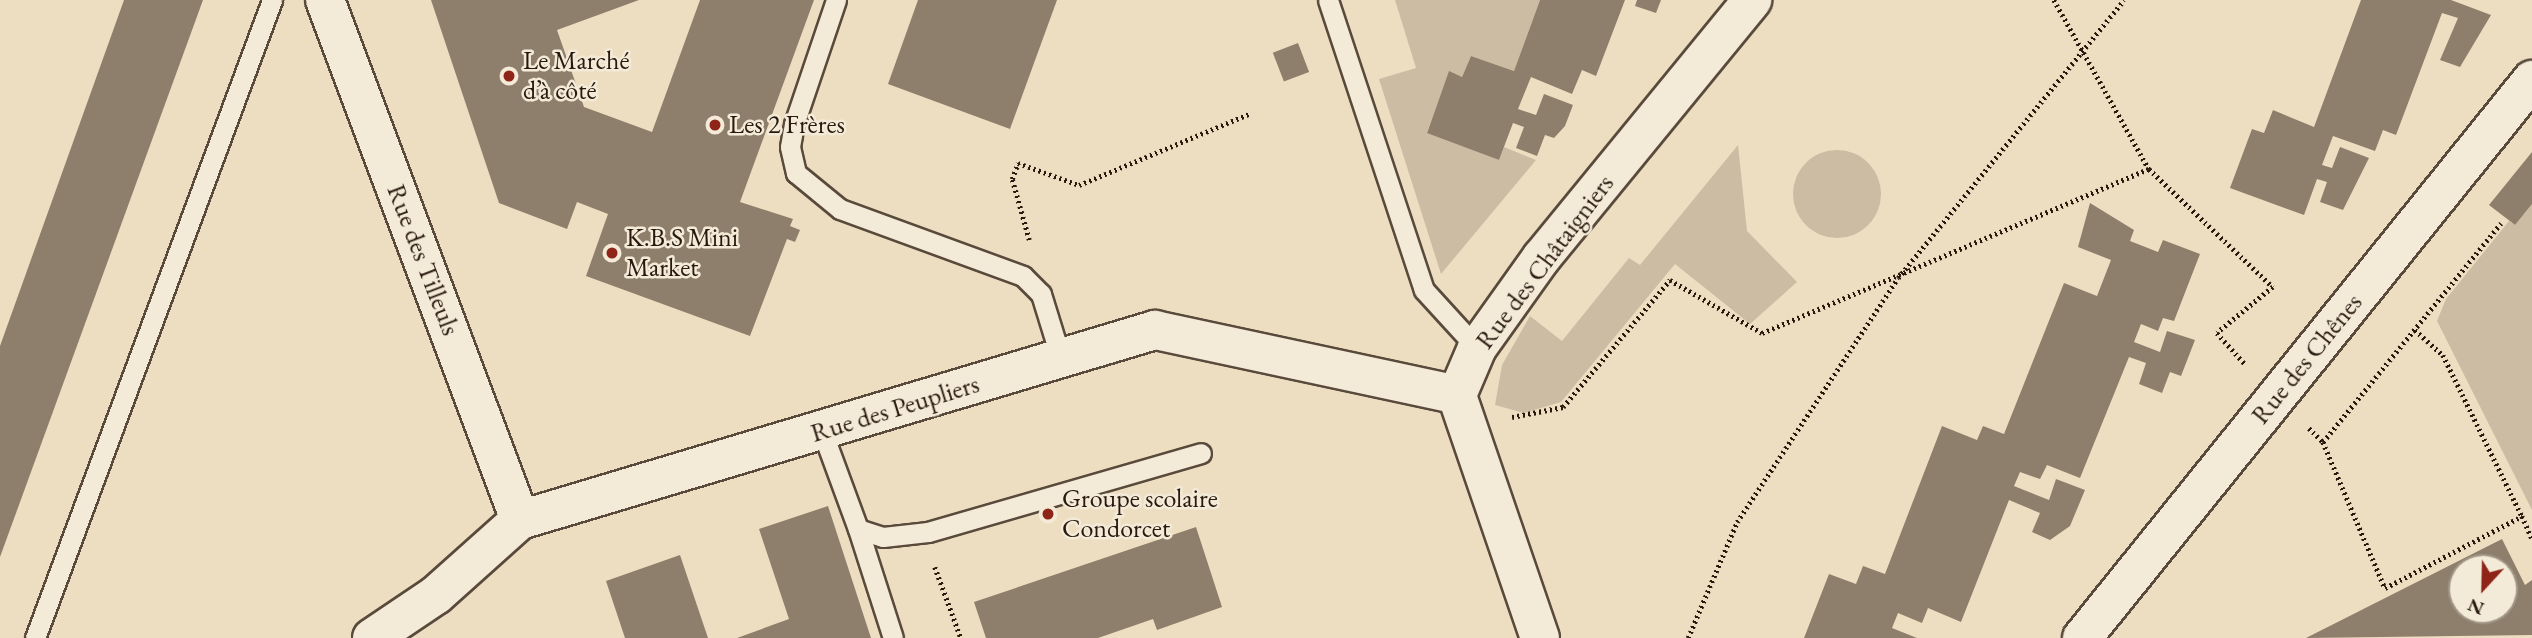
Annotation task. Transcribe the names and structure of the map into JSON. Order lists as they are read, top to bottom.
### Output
{
  "streets": {
    "street": [
      "Rue des Tilleuls",
      "Rue des Châtaigniers",
      "Rue des Chênes",
      "Rue des Peupliers"
    ]
  },
  "crossings": [
    ["Rue des Tilleuls", "Rue des Peupliers"],
    ["Rue des Châtaigniers", "Rue des Peupliers"]
  ],
  "places": [
    "Le Marché d’à côté",
    "Les 2 Frères",
    "K.B.S Mini Market",
    "Groupe scolaire Condorcet"
  ],
  "north": "bottom"
}
